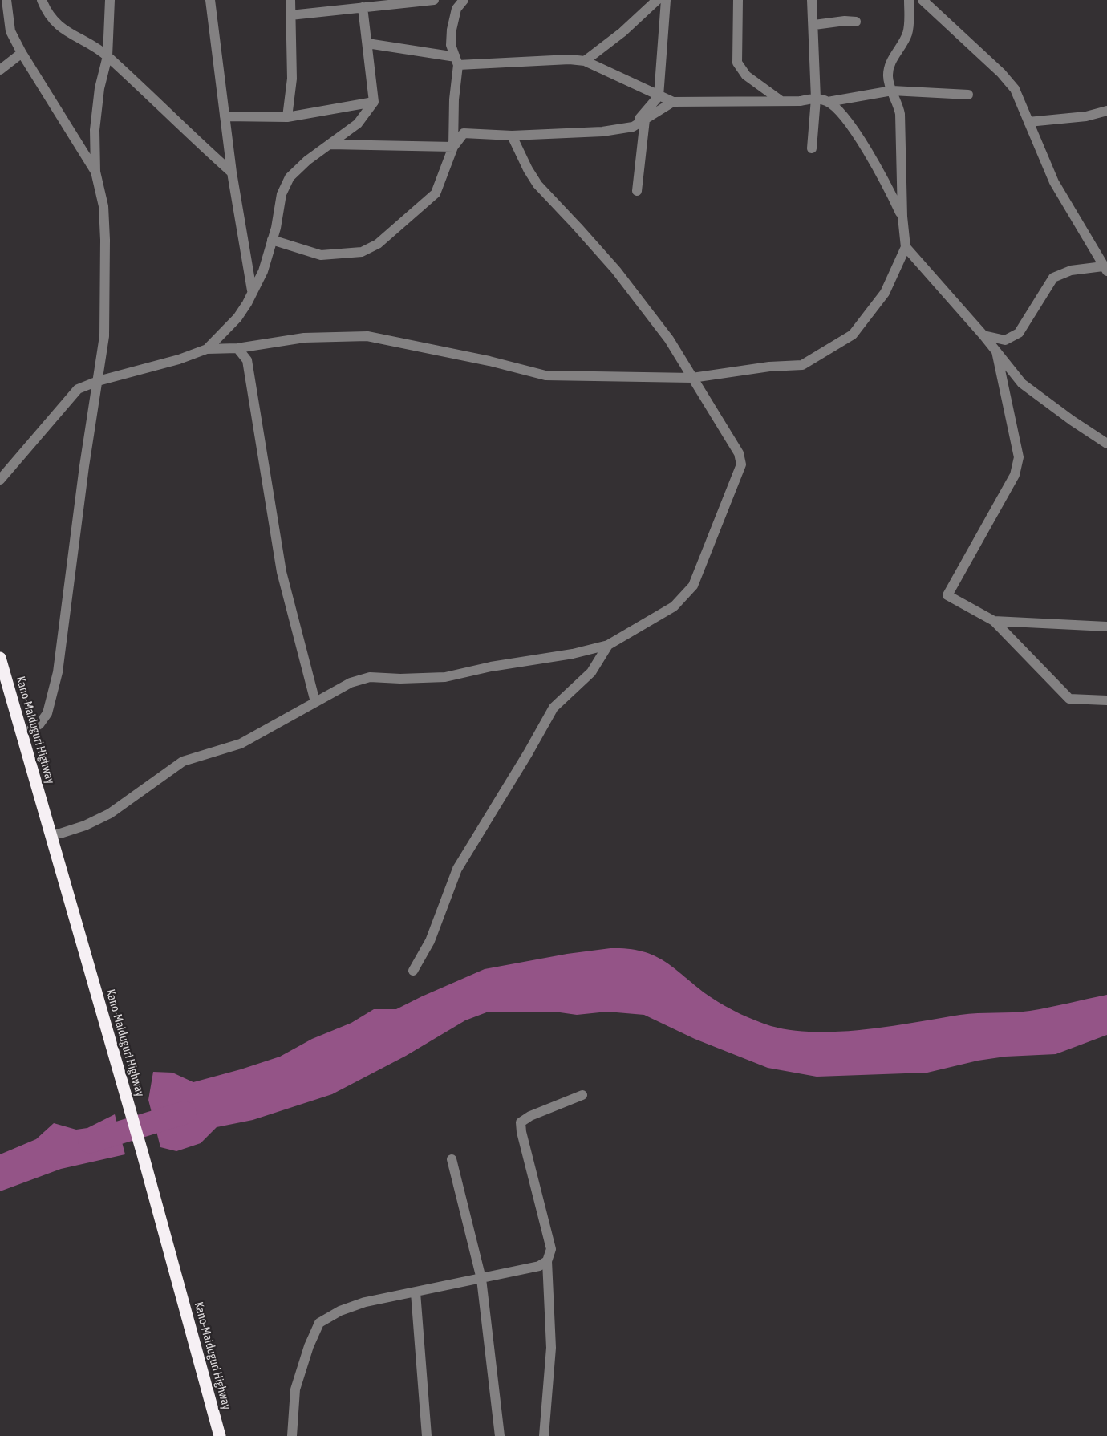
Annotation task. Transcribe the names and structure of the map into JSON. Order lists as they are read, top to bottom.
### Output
{
  "streets": {
    "highway": ["Kano-Maiduguri Highway"]
  }
}
